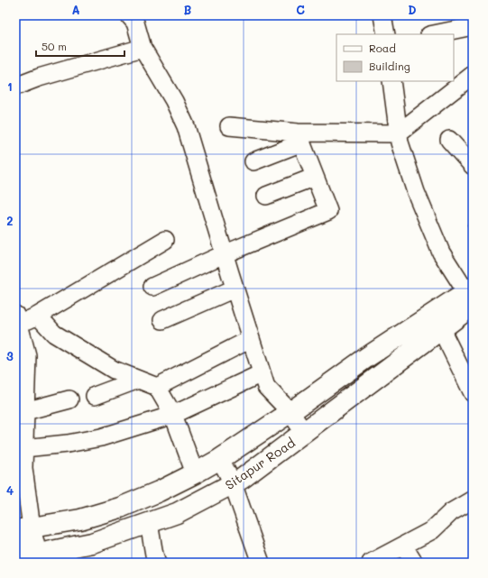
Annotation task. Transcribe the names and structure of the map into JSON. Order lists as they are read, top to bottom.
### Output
{
  "streets": {
    "main road": ["Sitapur Road"]
  },
  "legend": ["Road", "Building"],
  "scale_bar": "50 m",
  "grid": {
    "columns": [
      "A",
      "B",
      "C",
      "D"
    ],
    "rows": [
      "1",
      "2",
      "3",
      "4"
    ]
  }
}
